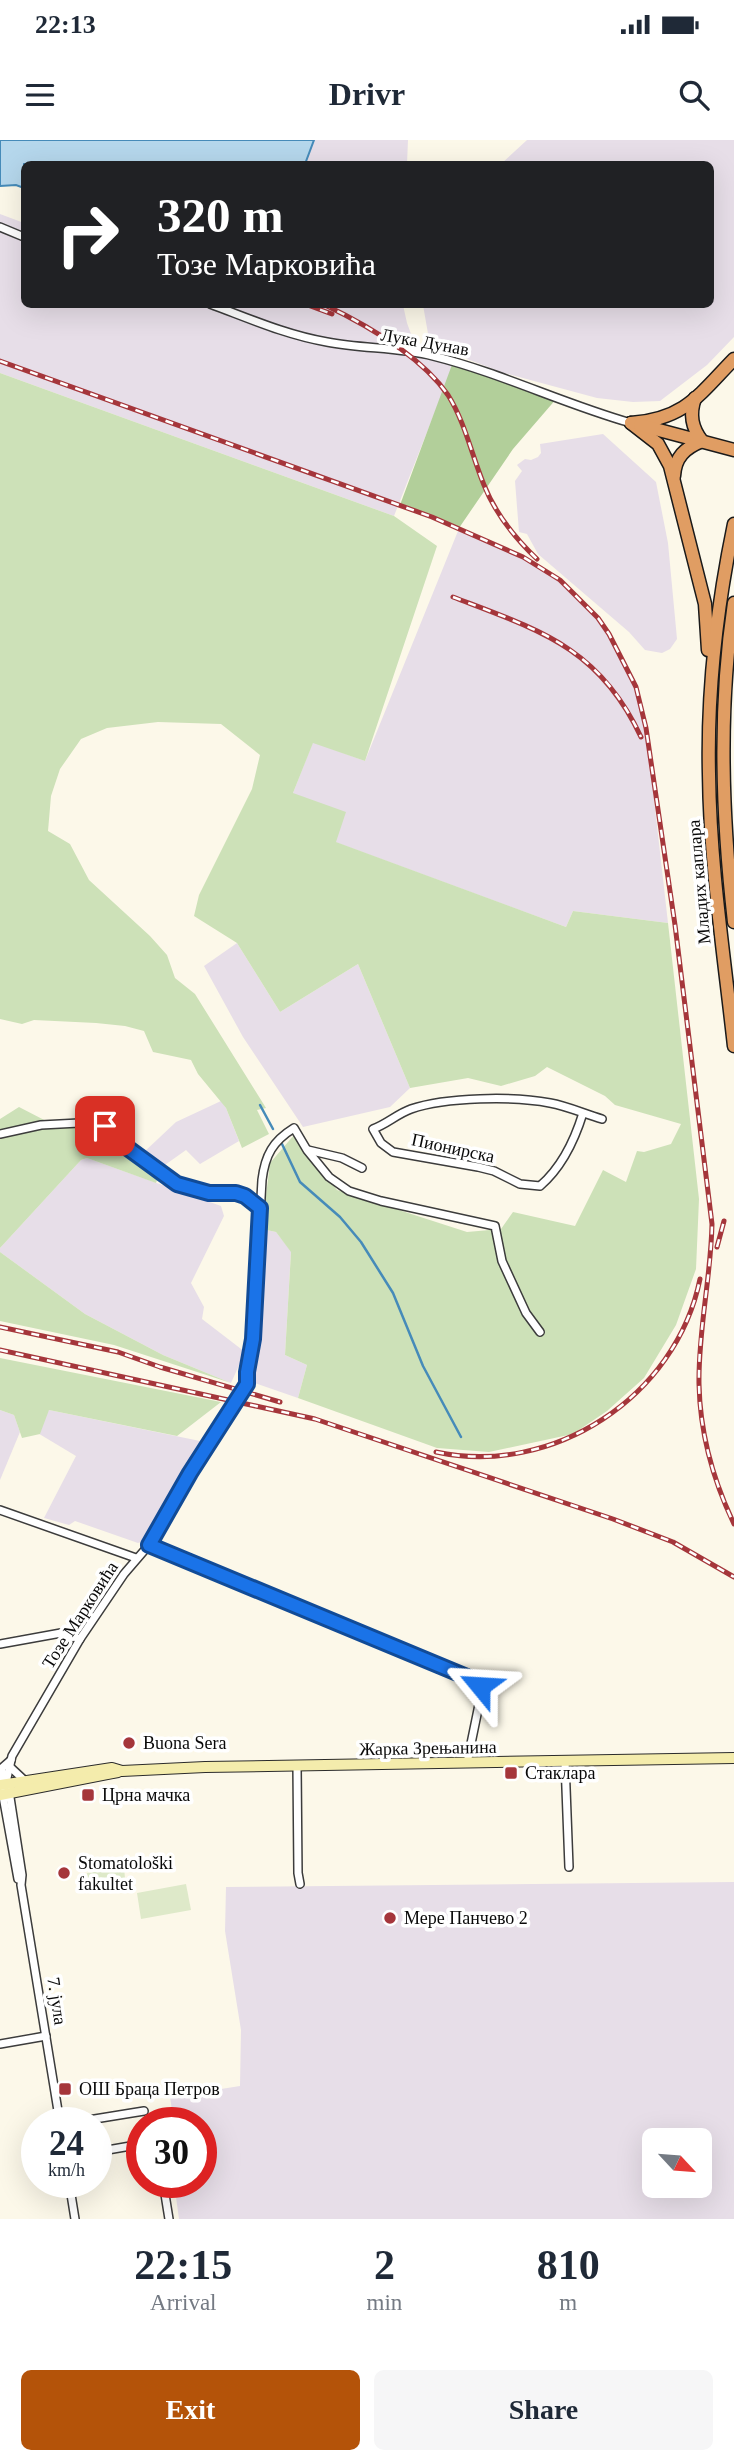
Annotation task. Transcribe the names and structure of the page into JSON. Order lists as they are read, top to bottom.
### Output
{
  "streets": {
    "highway": ["Младих каплара"],
    "street": [
      "Лука Дунав",
      "Пионирска",
      "Тозе Марковића",
      "Жарка Зрењанина",
      "7. јула"
    ]
  },
  "crossings": [
    ["Тозе Марковића", "Жарка Зрењанина"],
    ["Тозе Марковића", "7. јула"],
    ["Жарка Зрењанина", "7. јула"]
  ],
  "places": {
    "other": ["Buona Sera", "Stomatološki fakultet", "Мере Панчево 2"],
    "transit": ["Стаклара", "Црна мачка", "ОШ Браца Петров"]
  },
  "north": "bottom right",
  "page": {
    "status": "22:13",
    "header": "Drivr",
    "turn": ["320 m", "Тозе Марковића"],
    "speed": "24 km/h",
    "limit": "30",
    "eta": [
      "22:15",
      "Arrival",
      "2",
      "min",
      "810",
      "m"
    ],
    "buttons": ["Exit", "Share"]
  }
}
